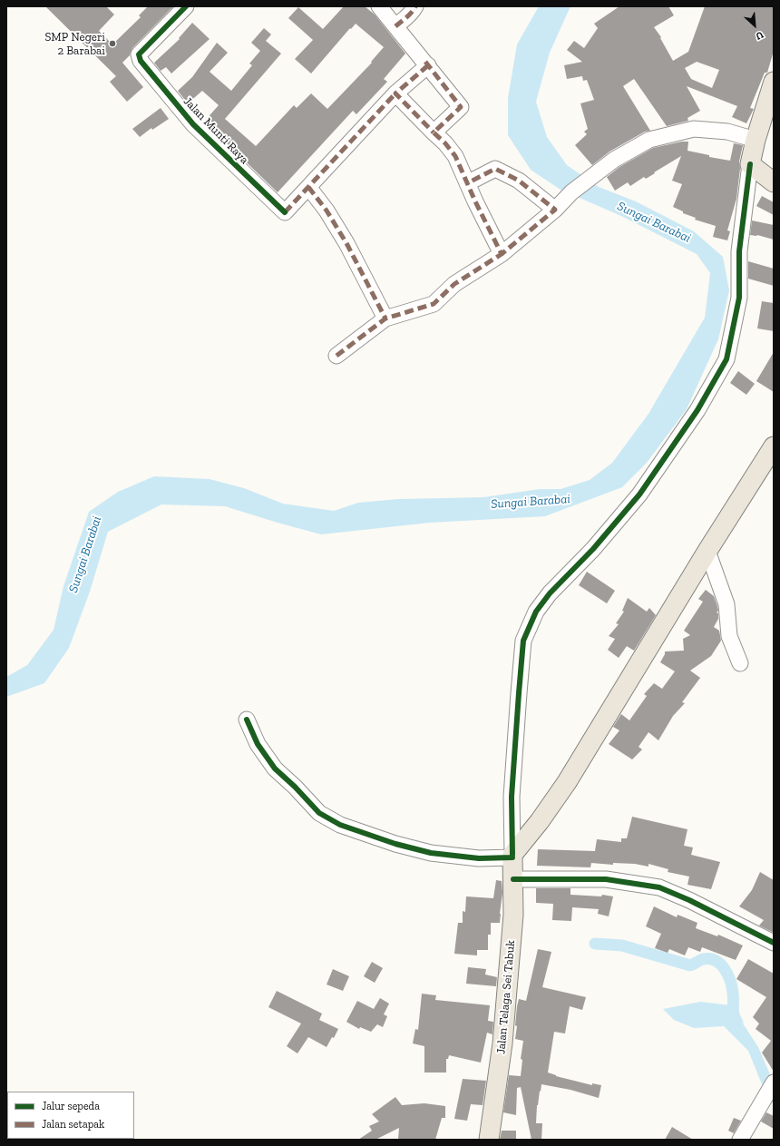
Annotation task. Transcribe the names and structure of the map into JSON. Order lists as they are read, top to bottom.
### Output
{
  "streets": {
    "main road": ["Jalan Telaga Sei Tabuk"],
    "street": ["Jalan Munti Raya"]
  },
  "water": ["Sungai Barabai"],
  "places": ["SMP Negeri 2 Barabai"],
  "legend": ["Jalur sepeda", "Jalan setapak"],
  "north": "bottom right"
}
